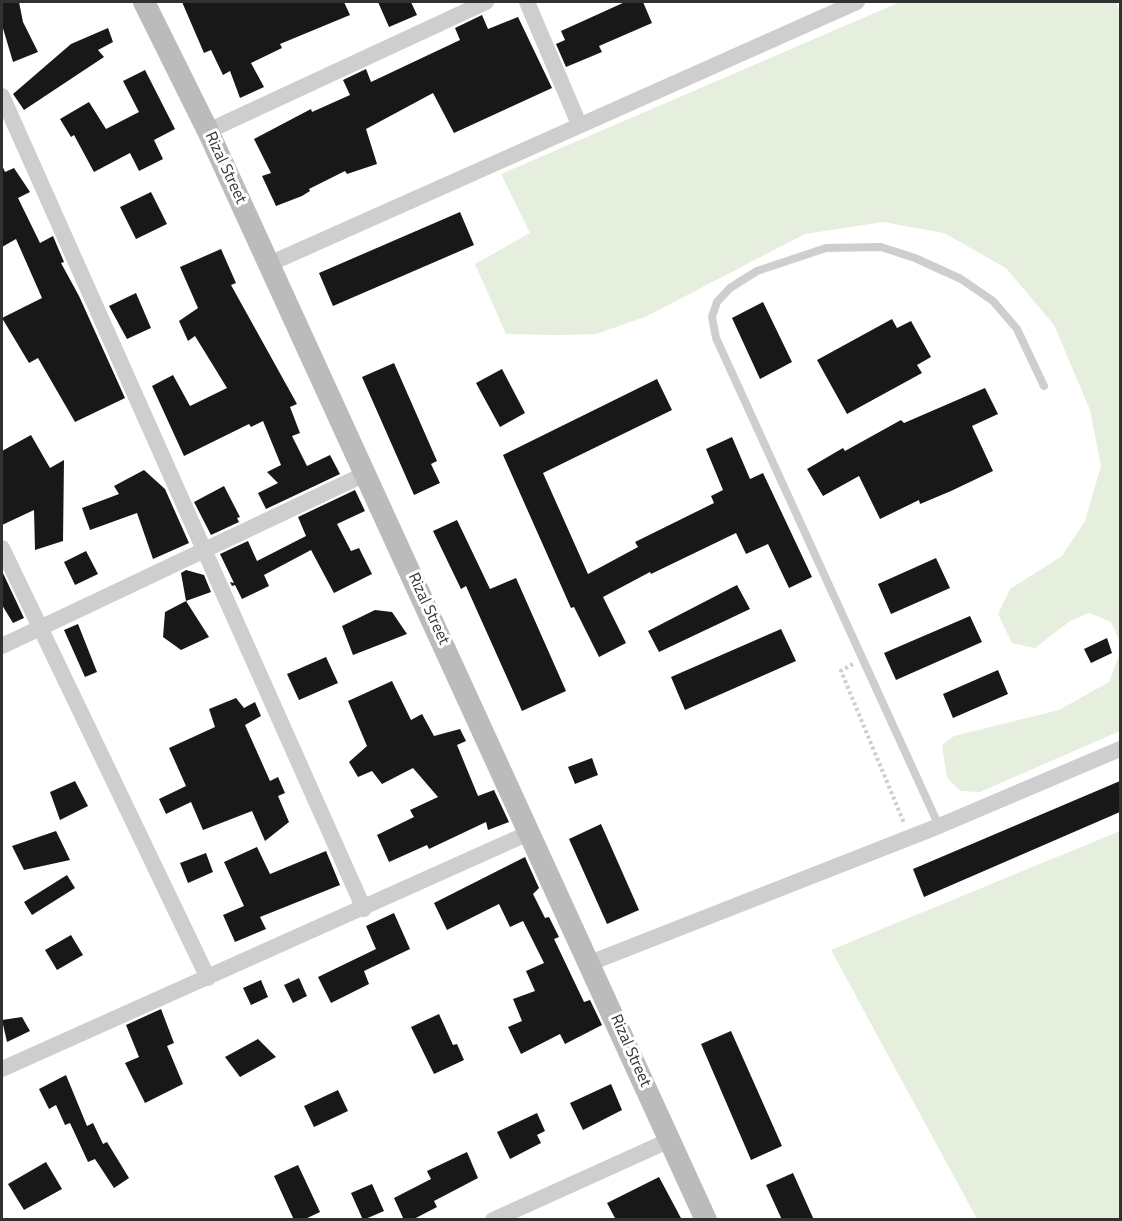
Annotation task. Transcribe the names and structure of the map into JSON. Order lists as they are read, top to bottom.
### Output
{
  "streets": {
    "main road": ["Rizal Street"]
  }
}
